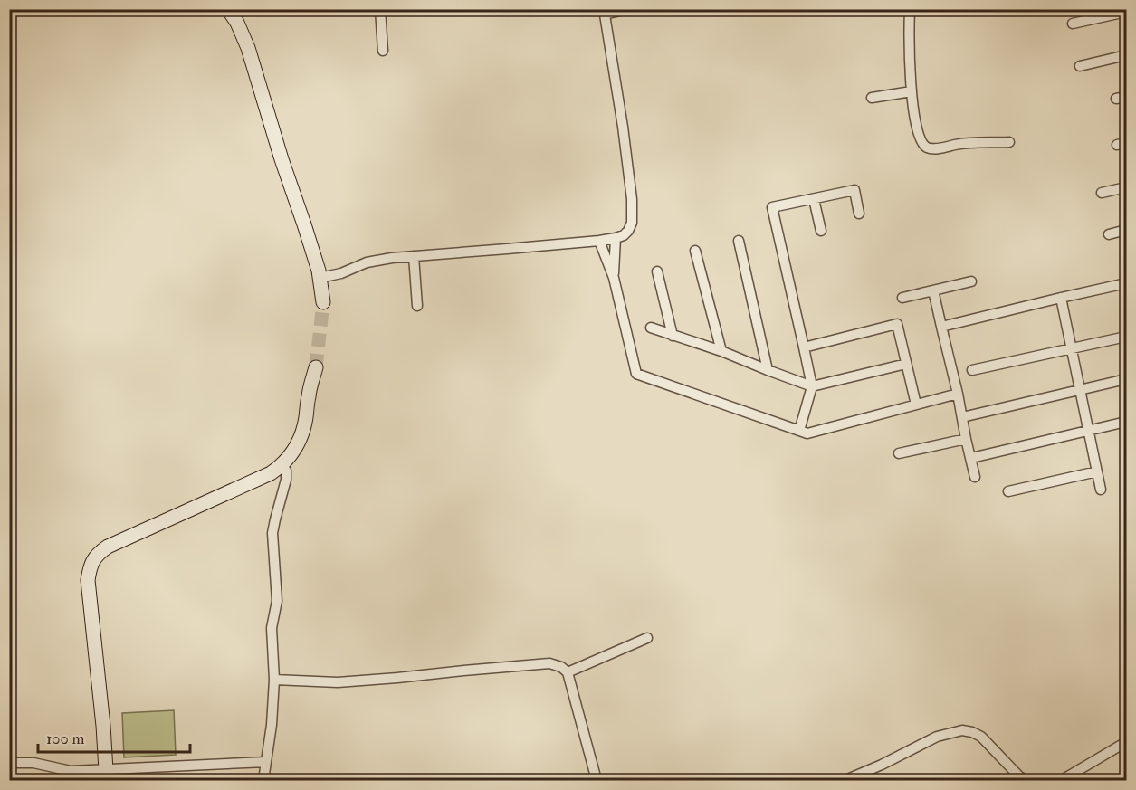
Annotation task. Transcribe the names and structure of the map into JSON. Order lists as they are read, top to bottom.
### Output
{
  "scale_bar": "100 m"
}
